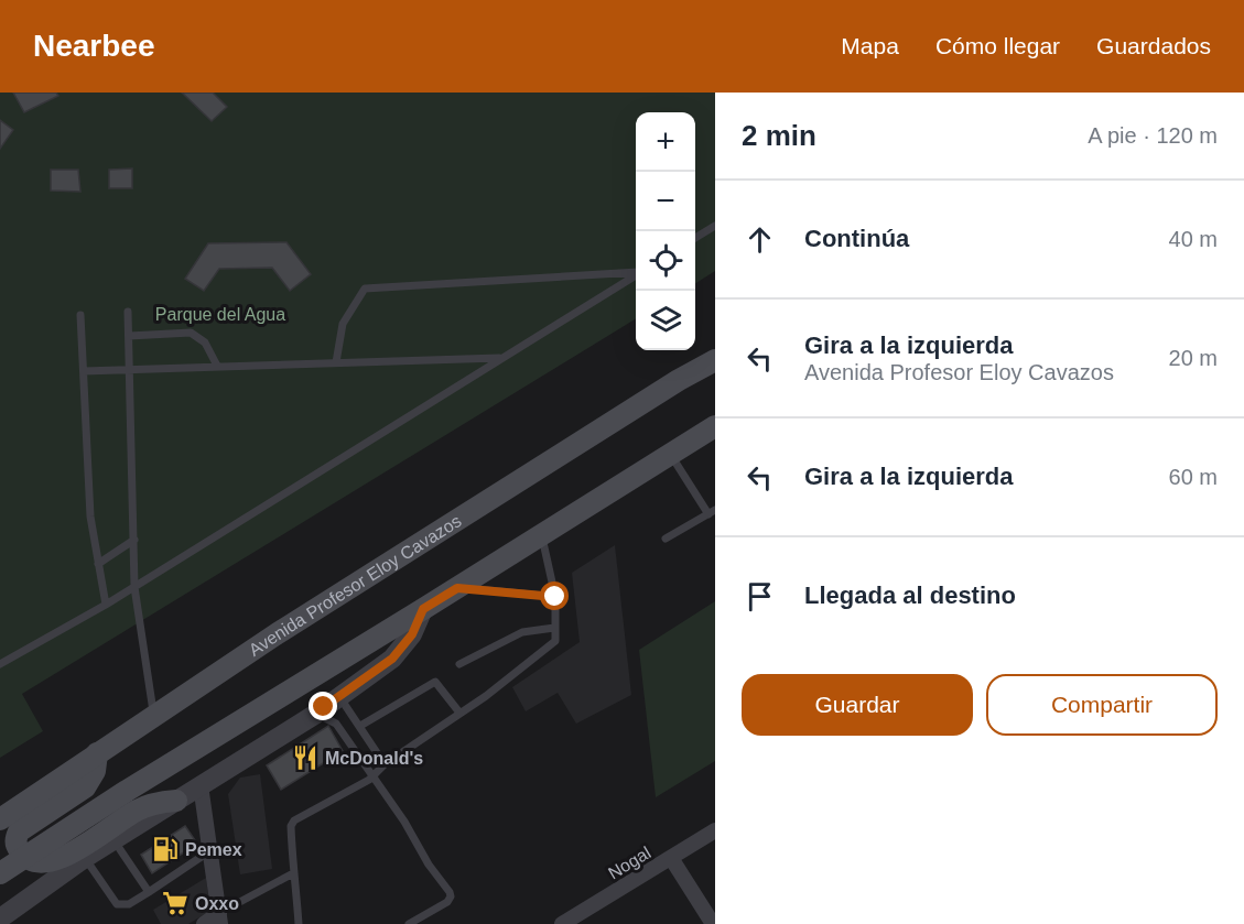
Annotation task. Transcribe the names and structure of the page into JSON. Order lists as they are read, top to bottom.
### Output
{
  "streets": {
    "main road": ["Avenida Profesor Eloy Cavazos"],
    "street": ["Nogal"]
  },
  "parks": ["Parque del Agua"],
  "places": {
    "restaurant": ["McDonald's"],
    "fuel station": ["Pemex"],
    "supermarket": ["Oxxo"]
  },
  "page": {
    "header": "Nearbee",
    "nav": ["Mapa", "Cómo llegar", "Guardados"],
    "heading": ["2 min", "A pie · 120 m"],
    "map_buttons": ["+", "−"],
    "list": [
      ["Continúa", "40 m"],
      ["Gira a la izquierda", "Avenida Profesor Eloy Cavazos", "20 m"],
      ["Gira a la izquierda", "60 m"],
      "Llegada al destino"
    ],
    "buttons": ["Guardar", "Compartir"]
  }
}
